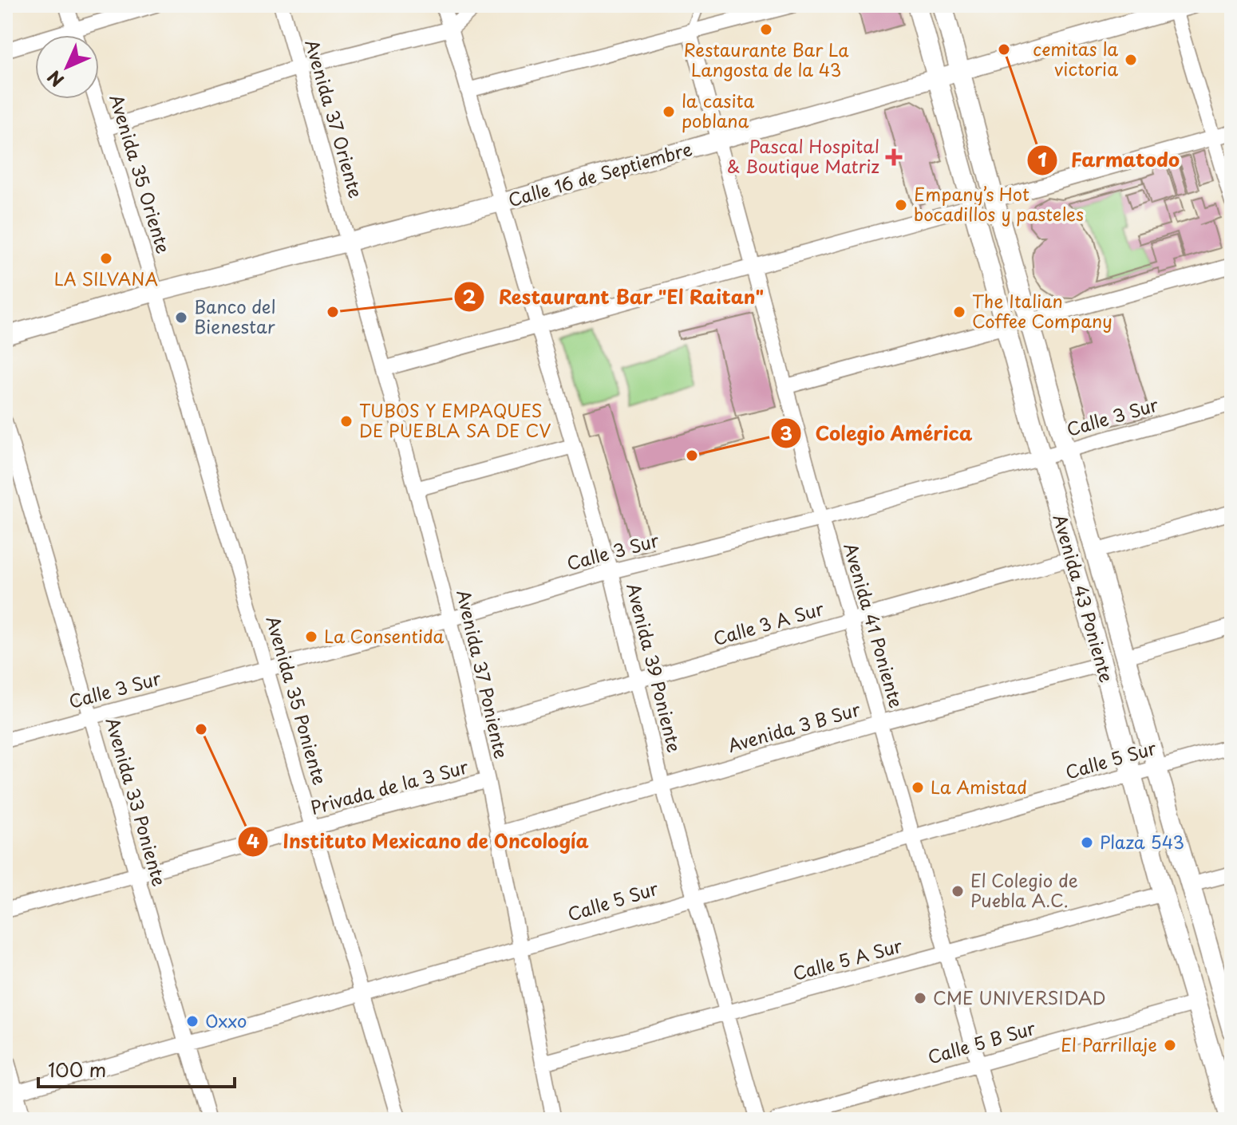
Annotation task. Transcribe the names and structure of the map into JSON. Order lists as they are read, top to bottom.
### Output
{
  "streets": {
    "main road": ["Avenida 43 Poniente"],
    "street": [
      "Avenida 37 Oriente",
      "Avenida 35 Oriente",
      "Calle 16 de Septiembre",
      "Calle 3 Sur",
      "Calle 3 A Sur",
      "Avenida 41 Poniente",
      "Avenida 39 Poniente",
      "Avenida 37 Poniente",
      "Avenida 35 Poniente",
      "Avenida 3 B Sur",
      "Calle 5 Sur",
      "Privada de la 3 Sur",
      "Avenida 33 Poniente",
      "Calle 5 A Sur",
      "Calle 5 B Sur"
    ]
  },
  "crossings": [
    ["Avenida 37 Oriente", "Calle 16 de Septiembre"],
    ["Avenida 37 Oriente", "Avenida 37 Poniente"],
    ["Avenida 35 Oriente", "Calle 16 de Septiembre"],
    ["Avenida 35 Oriente", "Avenida 35 Poniente"],
    ["Calle 16 de Septiembre", "Avenida 43 Poniente"],
    ["Calle 16 de Septiembre", "Avenida 41 Poniente"],
    ["Calle 16 de Septiembre", "Avenida 39 Poniente"],
    ["Calle 16 de Septiembre", "Avenida 37 Poniente"],
    ["Calle 16 de Septiembre", "Avenida 35 Poniente"],
    ["Calle 3 Sur", "Avenida 43 Poniente"],
    ["Calle 3 Sur", "Avenida 41 Poniente"],
    ["Calle 3 Sur", "Avenida 39 Poniente"],
    ["Calle 3 Sur", "Avenida 37 Poniente"],
    ["Calle 3 Sur", "Avenida 35 Poniente"],
    ["Calle 3 Sur", "Avenida 33 Poniente"],
    ["Avenida 43 Poniente", "Calle 3 A Sur"],
    ["Avenida 43 Poniente", "Avenida 3 B Sur"],
    ["Avenida 43 Poniente", "Calle 5 Sur"],
    ["Avenida 43 Poniente", "Calle 5 A Sur"],
    ["Avenida 43 Poniente", "Calle 5 B Sur"],
    ["Calle 3 A Sur", "Avenida 41 Poniente"],
    ["Calle 3 A Sur", "Avenida 39 Poniente"],
    ["Calle 3 A Sur", "Avenida 37 Poniente"],
    ["Avenida 41 Poniente", "Avenida 3 B Sur"],
    ["Avenida 41 Poniente", "Calle 5 Sur"],
    ["Avenida 41 Poniente", "Calle 5 A Sur"],
    ["Avenida 41 Poniente", "Calle 5 B Sur"],
    ["Avenida 39 Poniente", "Avenida 3 B Sur"],
    ["Avenida 39 Poniente", "Calle 5 Sur"],
    ["Avenida 39 Poniente", "Calle 5 A Sur"],
    ["Avenida 37 Poniente", "Avenida 3 B Sur"],
    ["Avenida 37 Poniente", "Calle 5 Sur"],
    ["Avenida 37 Poniente", "Privada de la 3 Sur"],
    ["Avenida 37 Poniente", "Calle 5 A Sur"],
    ["Avenida 35 Poniente", "Calle 5 Sur"],
    ["Avenida 35 Poniente", "Privada de la 3 Sur"],
    ["Calle 5 Sur", "Avenida 33 Poniente"],
    ["Privada de la 3 Sur", "Avenida 33 Poniente"]
  ],
  "places": {
    "other": [
      "Restaurante Bar La Langosta de la 43",
      "Farmatodo",
      "cemitas la victoria",
      "la casita poblana",
      "Empany’s Hot bocadillos y pasteles",
      "LA SILVANA",
      "Restaurant Bar \"El Raitan\"",
      "The Italian Coffee Company",
      "Banco del Bienestar",
      "TUBOS Y EMPAQUES DE PUEBLA SA DE CV",
      "Colegio América",
      "La Consentida",
      "Instituto Mexicano de Oncología",
      "La Amistad",
      "Plaza 543",
      "El Colegio de Puebla A.C.",
      "CME UNIVERSIDAD",
      "Oxxo",
      "El Parrillaje"
    ],
    "health": ["Pascal Hospital & Boutique Matriz"]
  },
  "scale_bar": "100 m",
  "north": "bottom left"
}
